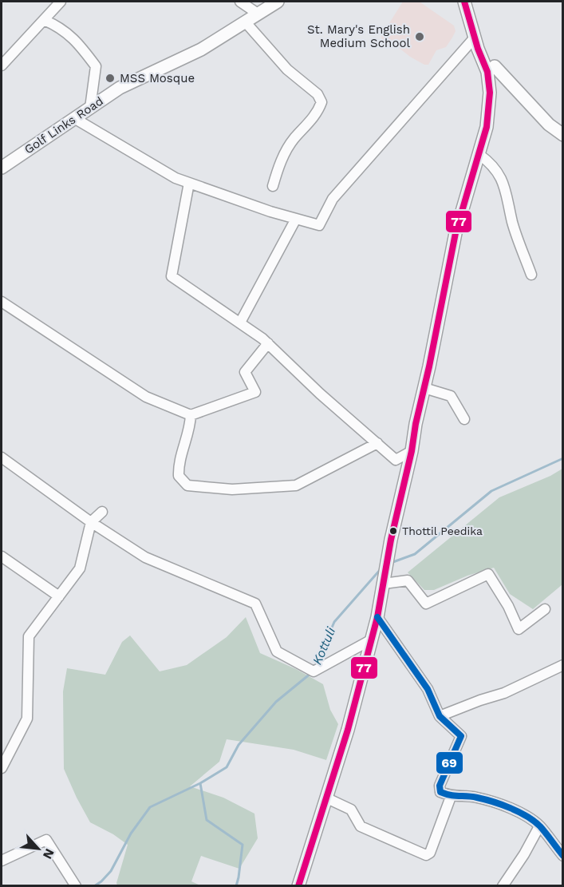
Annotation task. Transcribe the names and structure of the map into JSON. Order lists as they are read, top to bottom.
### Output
{
  "streets": {
    "main road": ["Golf Links Road"]
  },
  "water": ["Kottuli"],
  "places": ["St. Mary's English Medium School", "MSS Mosque", "Thottil Peedika"],
  "lines": ["transit line 77", "transit line 69"],
  "north": "bottom right"
}
